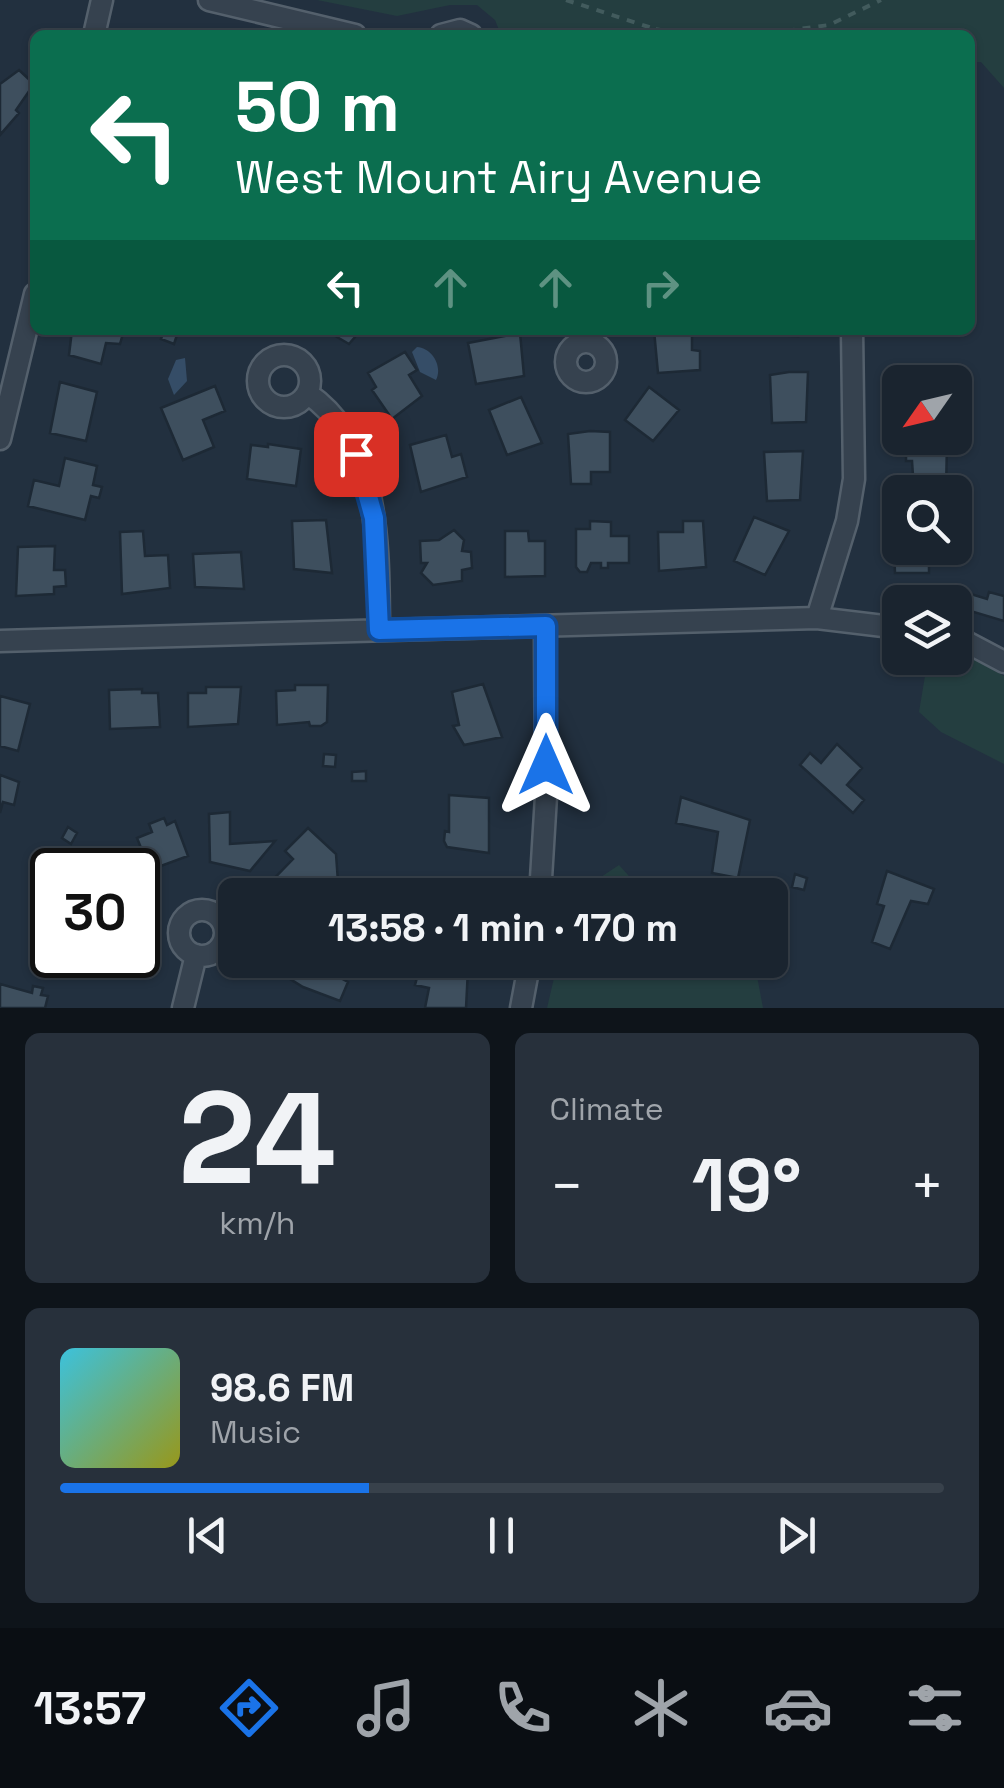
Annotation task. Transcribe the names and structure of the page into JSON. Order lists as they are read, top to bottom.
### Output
{
  "north": "bottom left",
  "page": {
    "turn": ["50 m", "West Mount Airy Avenue"],
    "limit": "30",
    "trip": "13:58 · 1 min · 170 m",
    "tile": [
      ["24", "km/h"],
      "Climate"
    ],
    "heat": ["−", "19°", "+"],
    "song": ["98.6 FM", "Music"],
    "tabs": "13:57"
  }
}
